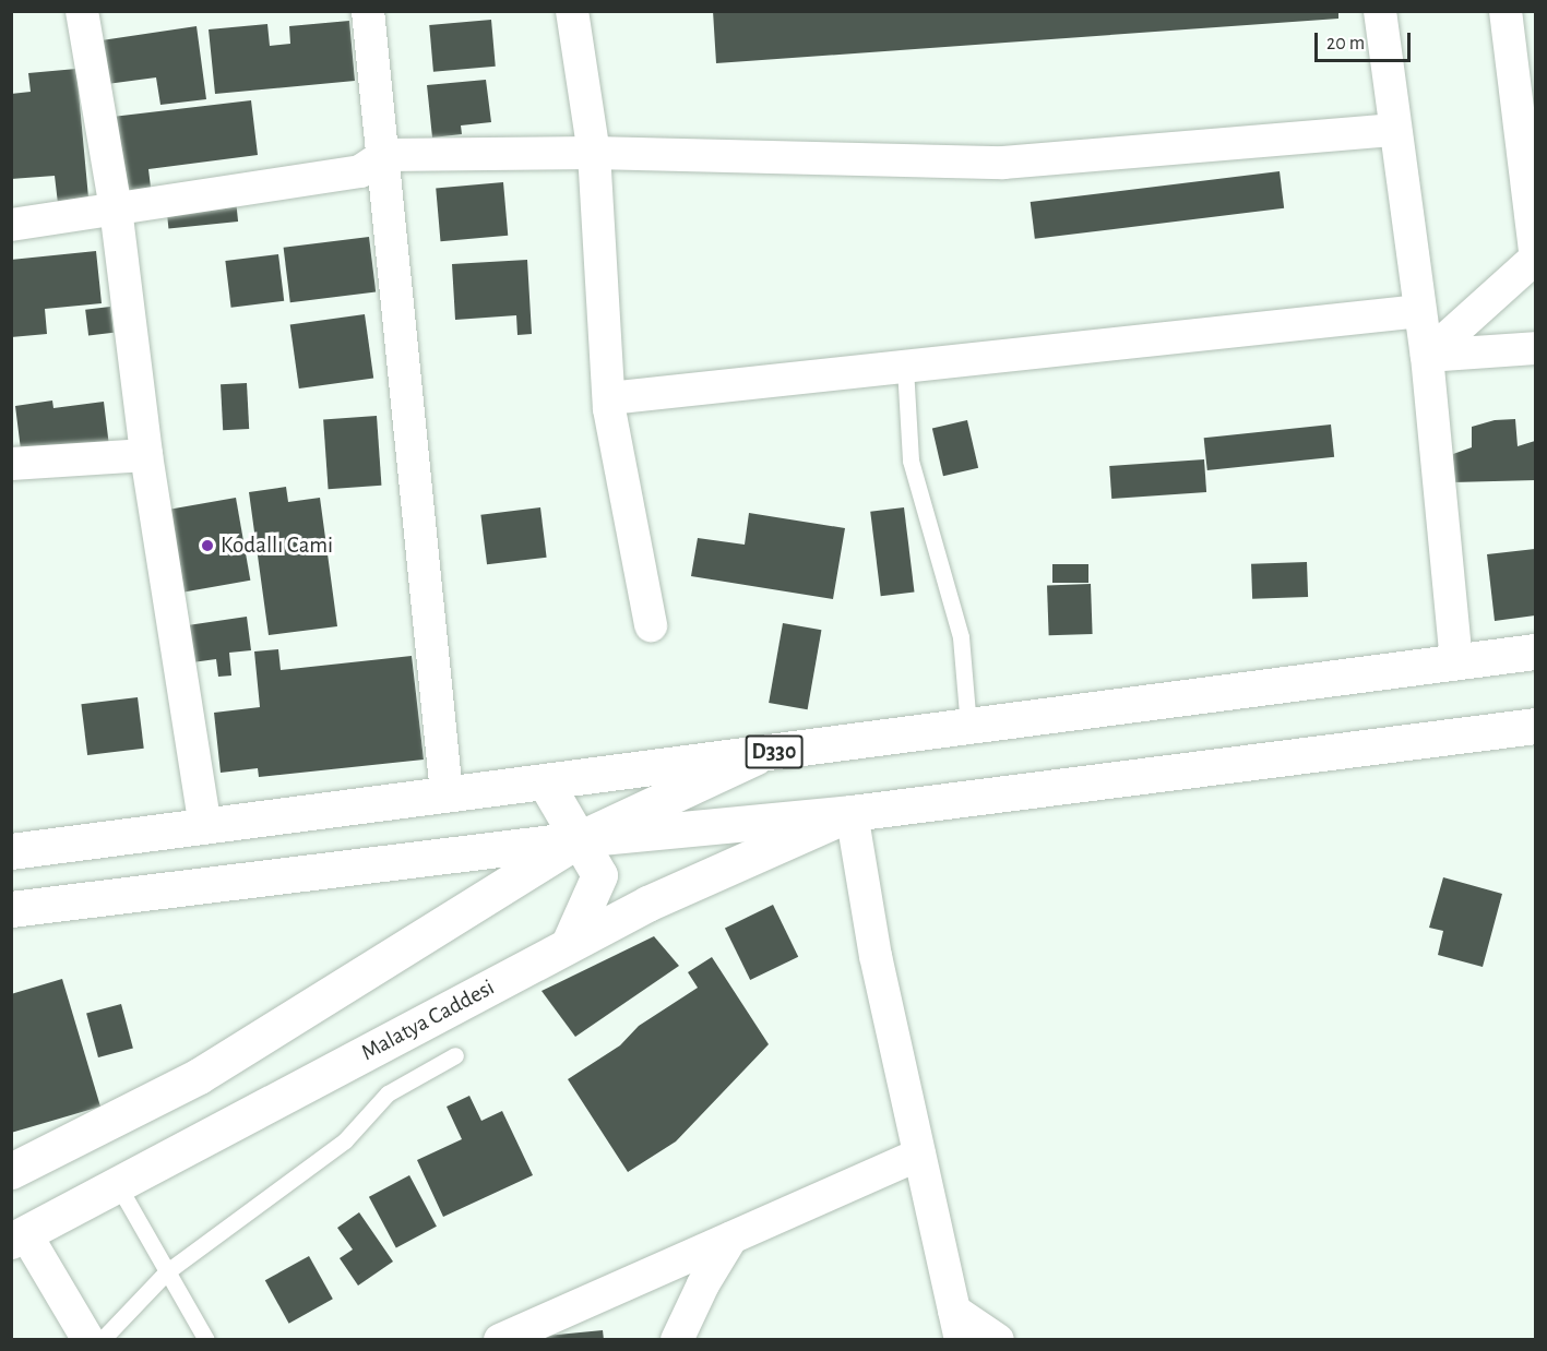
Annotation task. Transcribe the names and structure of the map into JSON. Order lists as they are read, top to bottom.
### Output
{
  "streets": {
    "main road": ["D330", "Malatya Caddesi"]
  },
  "places": ["Kodallı Cami"],
  "scale_bar": "20 m"
}
